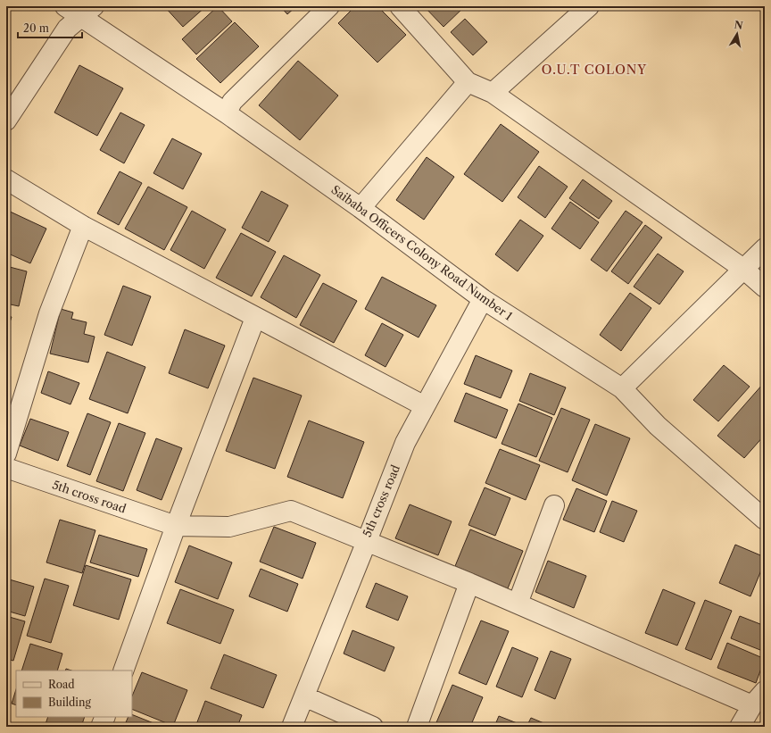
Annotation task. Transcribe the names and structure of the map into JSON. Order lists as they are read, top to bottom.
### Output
{
  "streets": {
    "street": ["Saibaba Officers Colony Road Number 1", "5th cross road"]
  },
  "crossings": [
    ["Saibaba Officers Colony Road Number 1", "5th cross road"]
  ],
  "districts": ["O.U.T COLONY"],
  "legend": ["Road", "Building"],
  "scale_bar": "20 m",
  "north": "top"
}
